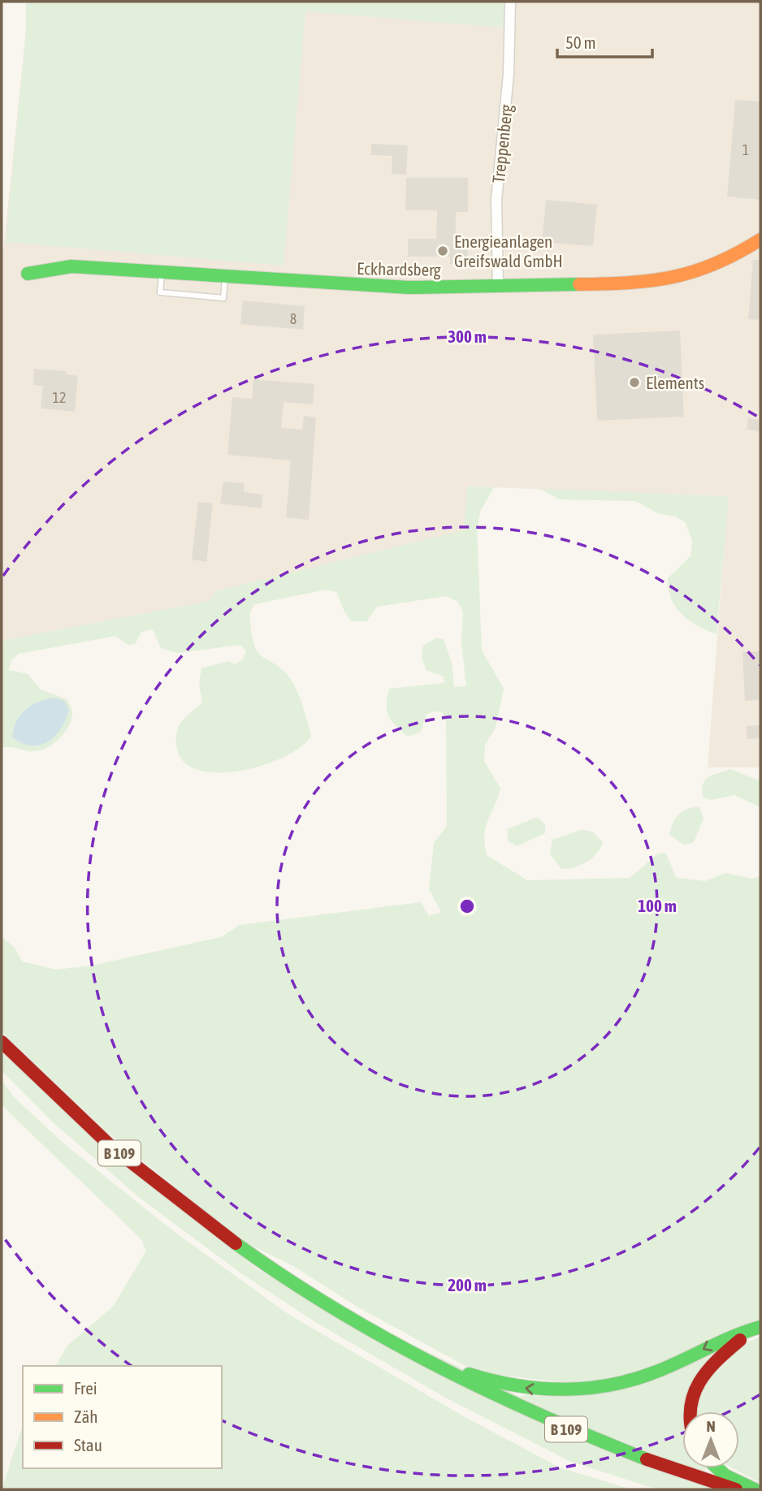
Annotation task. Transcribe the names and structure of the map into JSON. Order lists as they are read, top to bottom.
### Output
{
  "streets": {
    "main road": ["Eckhardsberg", "B 109"],
    "street": ["Treppenberg"]
  },
  "crossings": [
    ["Treppenberg", "Eckhardsberg"]
  ],
  "places": ["Energieanlagen Greifswald GmbH", "Elements"],
  "house_numbers": ["1", "8", "12"],
  "legend": ["Frei", "Zäh", "Stau"],
  "scale_bar": "50 m",
  "north": "top",
  "rings": ["300 m", "100 m", "200 m"]
}
